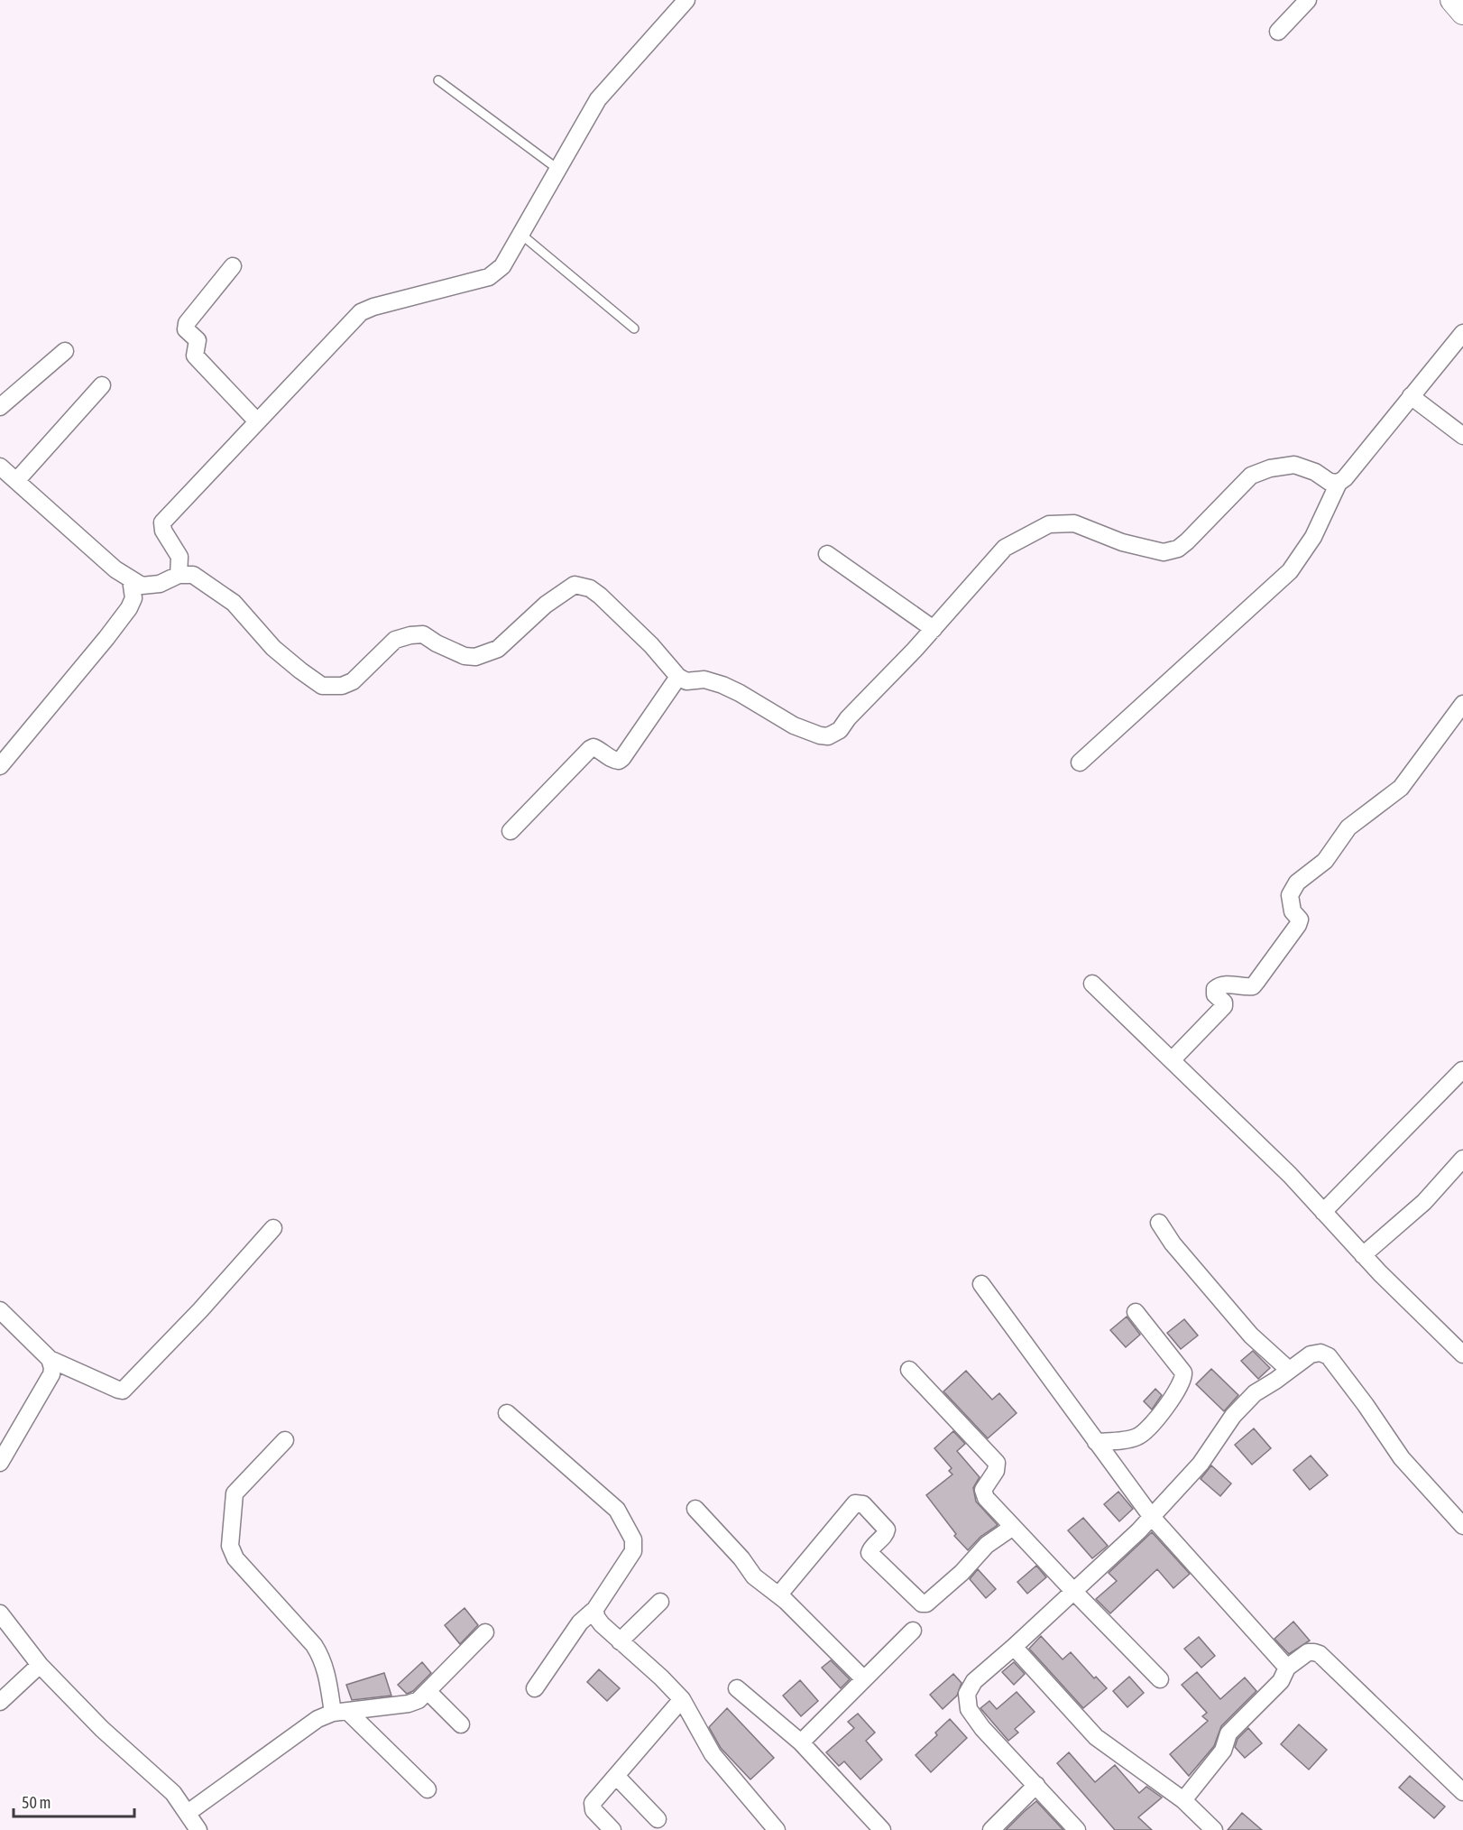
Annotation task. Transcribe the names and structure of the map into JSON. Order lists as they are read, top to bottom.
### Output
{
  "scale_bar": "50 m"
}
